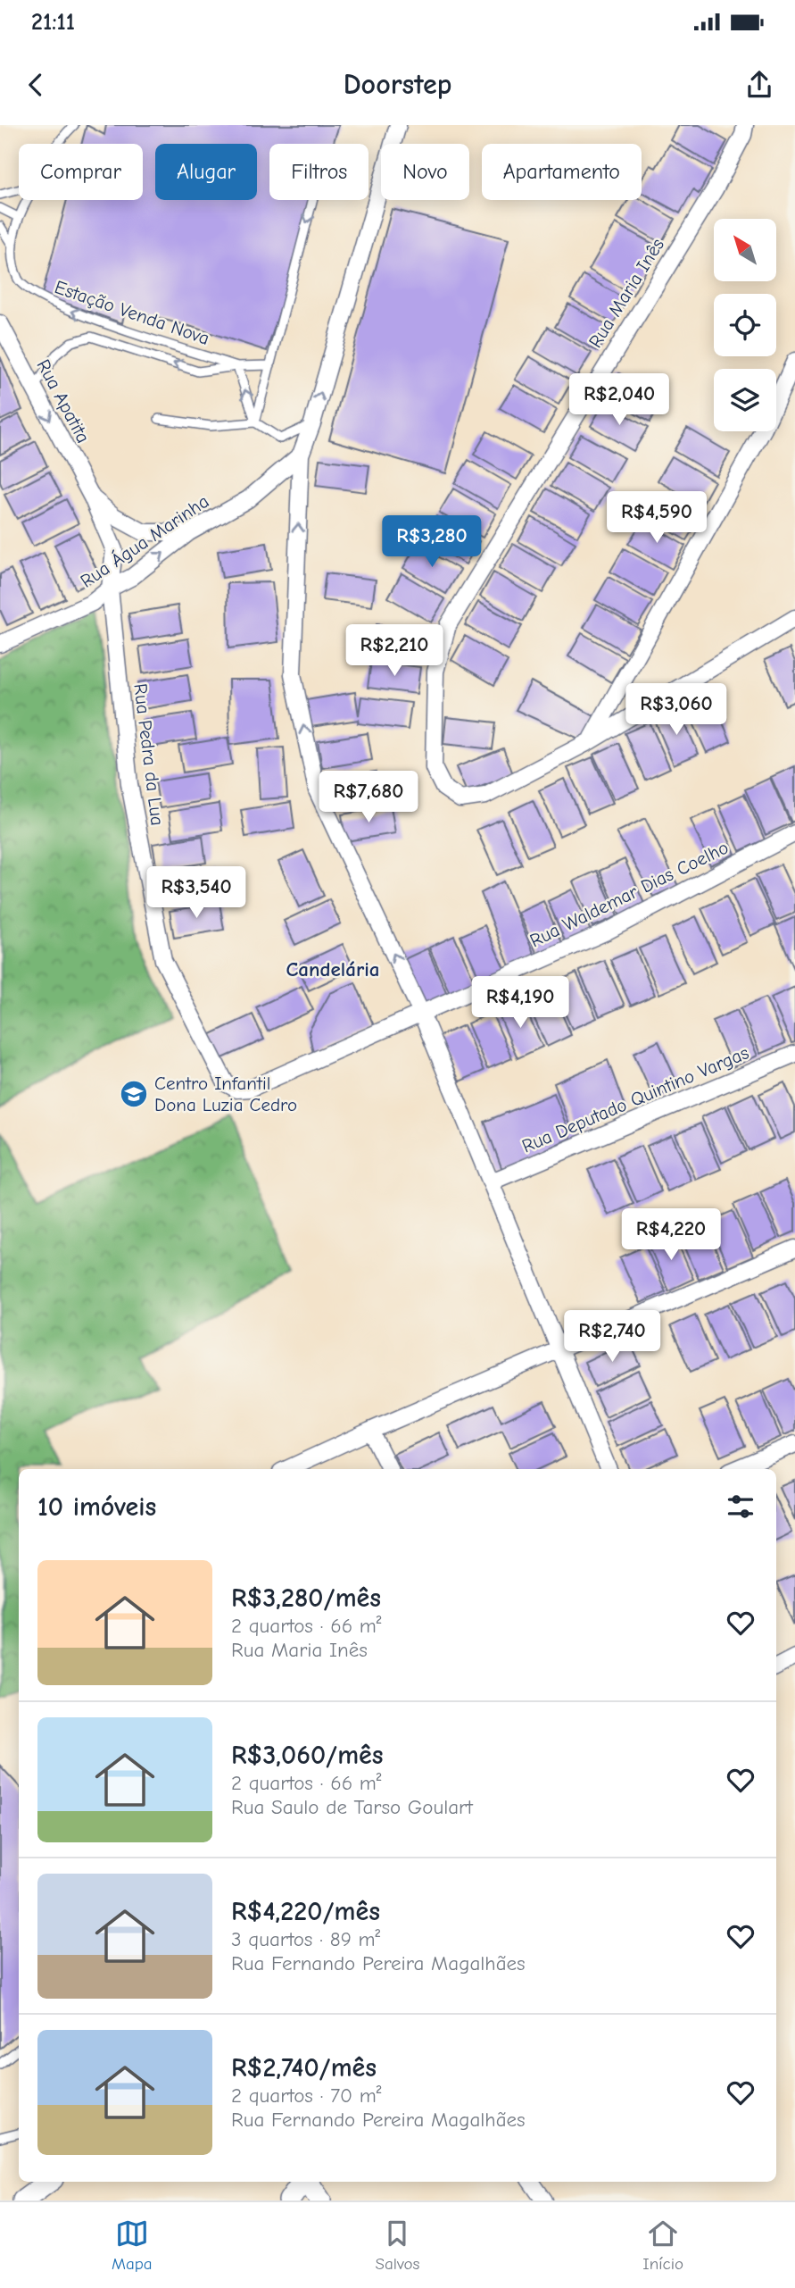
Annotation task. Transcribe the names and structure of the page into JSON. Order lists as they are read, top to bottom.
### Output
{
  "streets": {
    "street": [
      "Rua Maria Inês",
      "Rua Apatita",
      "Rua Água Marinha",
      "Rua Pedra da Lua",
      "Rua Waldemar Dias Coelho",
      "Rua Deputado Quintino Vargas"
    ],
    "lane": ["Estação Venda Nova"]
  },
  "crossings": [
    ["Estação Venda Nova", "Rua Apatita"],
    ["Rua Apatita", "Rua Água Marinha"],
    ["Rua Apatita", "Rua Pedra da Lua"],
    ["Rua Água Marinha", "Rua Pedra da Lua"],
    ["Rua Pedra da Lua", "Rua Waldemar Dias Coelho"]
  ],
  "one_way": ["Estação Venda Nova"],
  "districts": ["Candelária"],
  "places": {
    "school or university": ["Centro Infantil Dona Luzia Cedro"]
  },
  "north": "top left",
  "page": {
    "status": "21:11",
    "header": "Doorstep",
    "chip": [
      "Comprar",
      "Alugar",
      "Filtros",
      "Novo",
      "Apartamento"
    ],
    "price": [
      "R$2,040",
      "R$4,590",
      "R$3,280",
      "R$2,210",
      "R$3,060",
      "R$7,680",
      "R$3,540",
      "R$4,190",
      "R$4,220",
      "R$2,740"
    ],
    "heading": "10 imóveis",
    "list": [
      {
        "name": "R$3,280/mês",
        "note": "2 quartos · 66 m² · Rua Maria Inês"
      },
      {
        "name": "R$3,060/mês",
        "note": "2 quartos · 66 m² · Rua Saulo de Tarso Goulart"
      },
      {
        "name": "R$4,220/mês",
        "note": "3 quartos · 89 m² · Rua Fernando Pereira Magalhães"
      },
      {
        "name": "R$2,740/mês",
        "note": "2 quartos · 70 m² · Rua Fernando Pereira Magalhães"
      }
    ],
    "tabs": ["Mapa", "Salvos", "Início"]
  }
}
